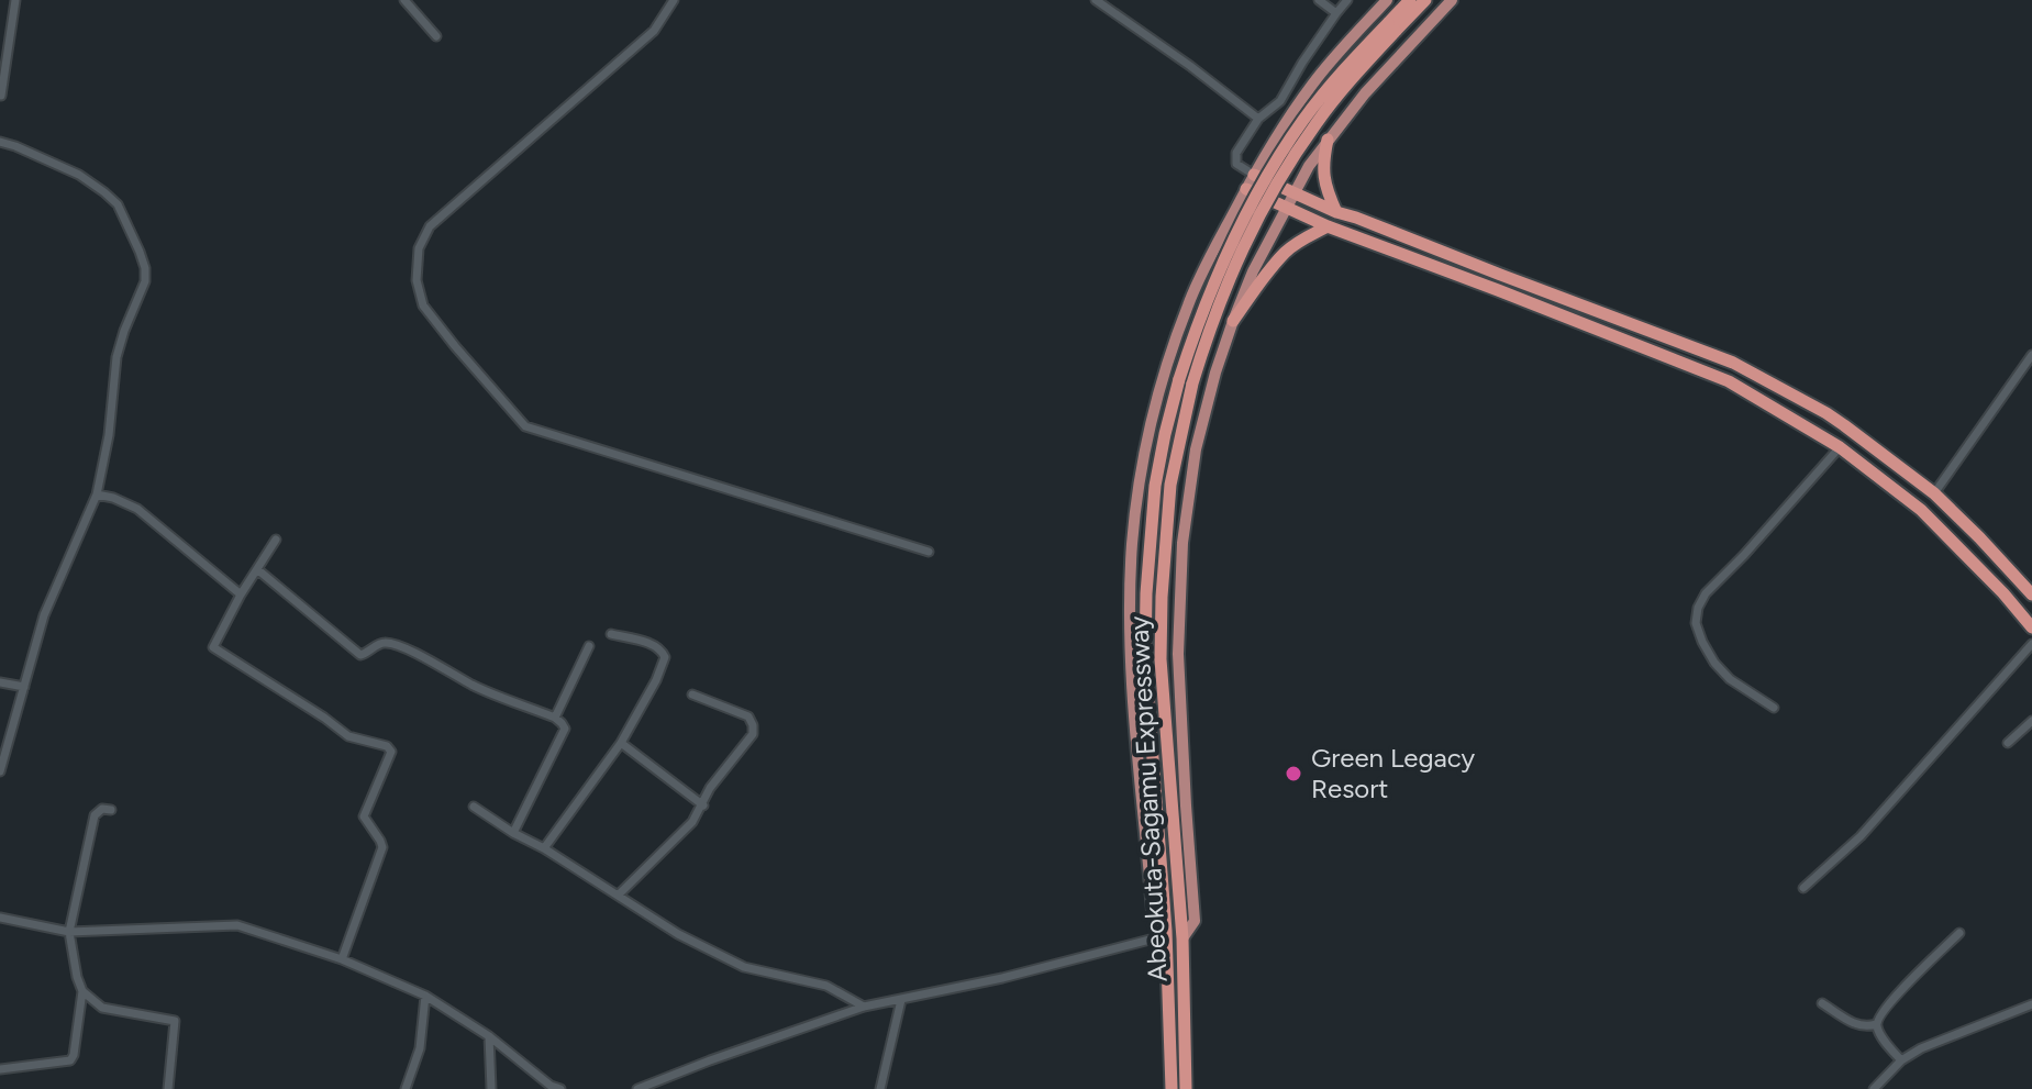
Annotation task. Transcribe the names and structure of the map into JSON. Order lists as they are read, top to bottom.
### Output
{
  "streets": {
    "highway": ["Abeokuta-Sagamu Expressway"]
  },
  "places": ["Green Legacy Resort"]
}
